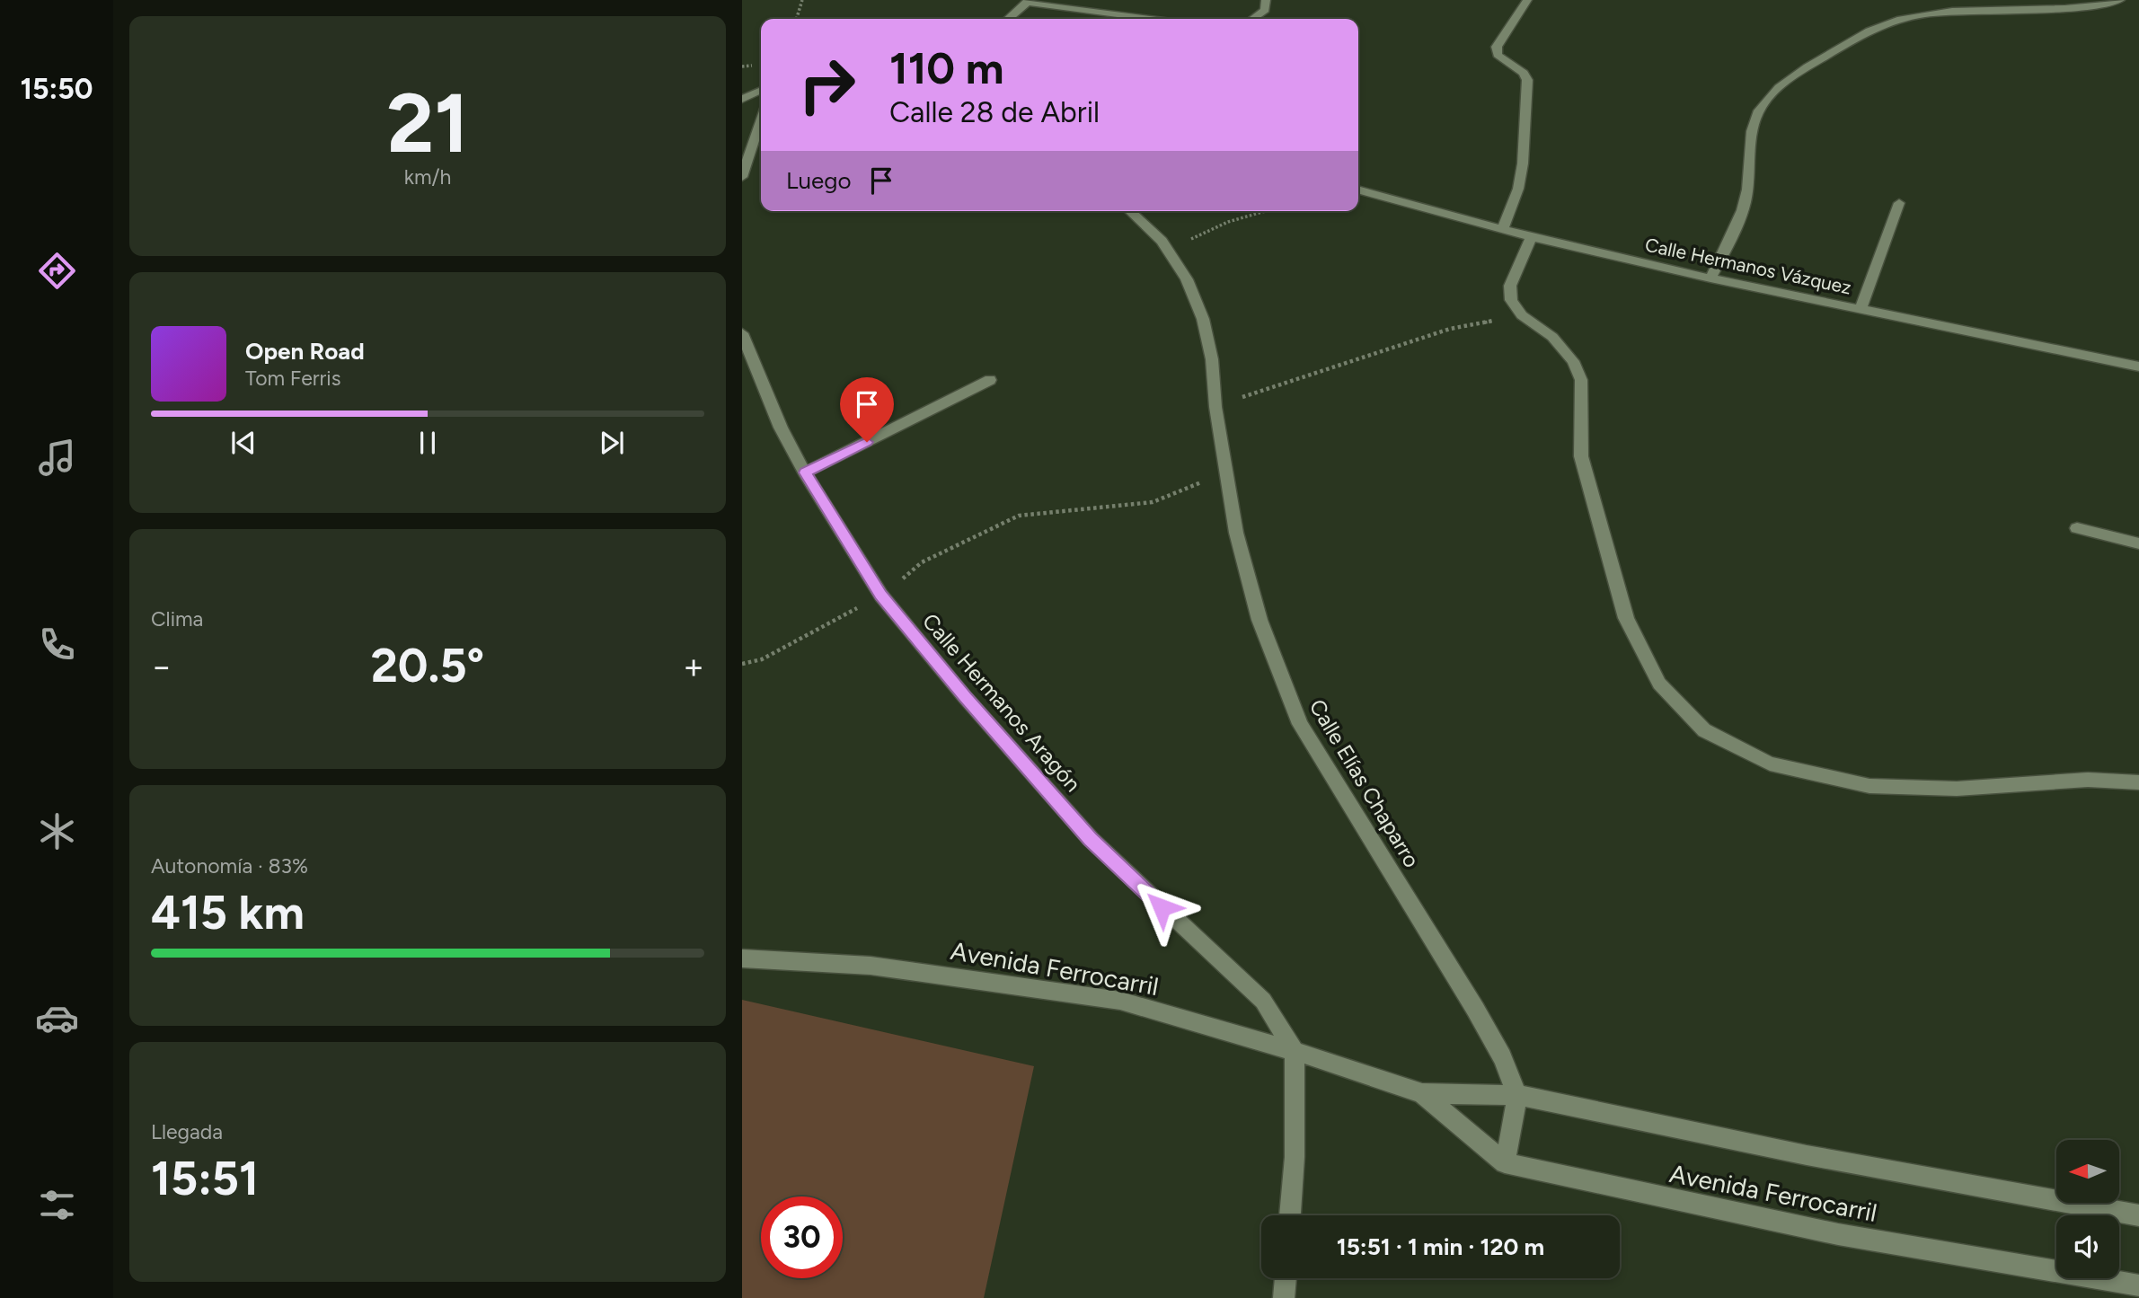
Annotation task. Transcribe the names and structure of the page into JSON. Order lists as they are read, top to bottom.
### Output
{
  "streets": {
    "street": [
      "Calle Hermanos Vázquez",
      "Calle Hermanos Aragón",
      "Calle Elías Chaparro",
      "Avenida Ferrocarril"
    ]
  },
  "crossings": [
    ["Calle Hermanos Aragón", "Avenida Ferrocarril"],
    ["Calle Elías Chaparro", "Avenida Ferrocarril"]
  ],
  "north": "left",
  "page": {
    "tabs": "15:50",
    "tile": [
      ["21", "km/h"],
      "Clima",
      ["Autonomía · 83%", "415 km"],
      ["Llegada", "15:51"]
    ],
    "turn": ["110 m", "Calle 28 de Abril"],
    "then": "Luego",
    "song": ["Open Road", "Tom Ferris"],
    "heat": ["−", "20.5°", "+"],
    "limit": "30",
    "trip": "15:51 · 1 min · 120 m"
  }
}
